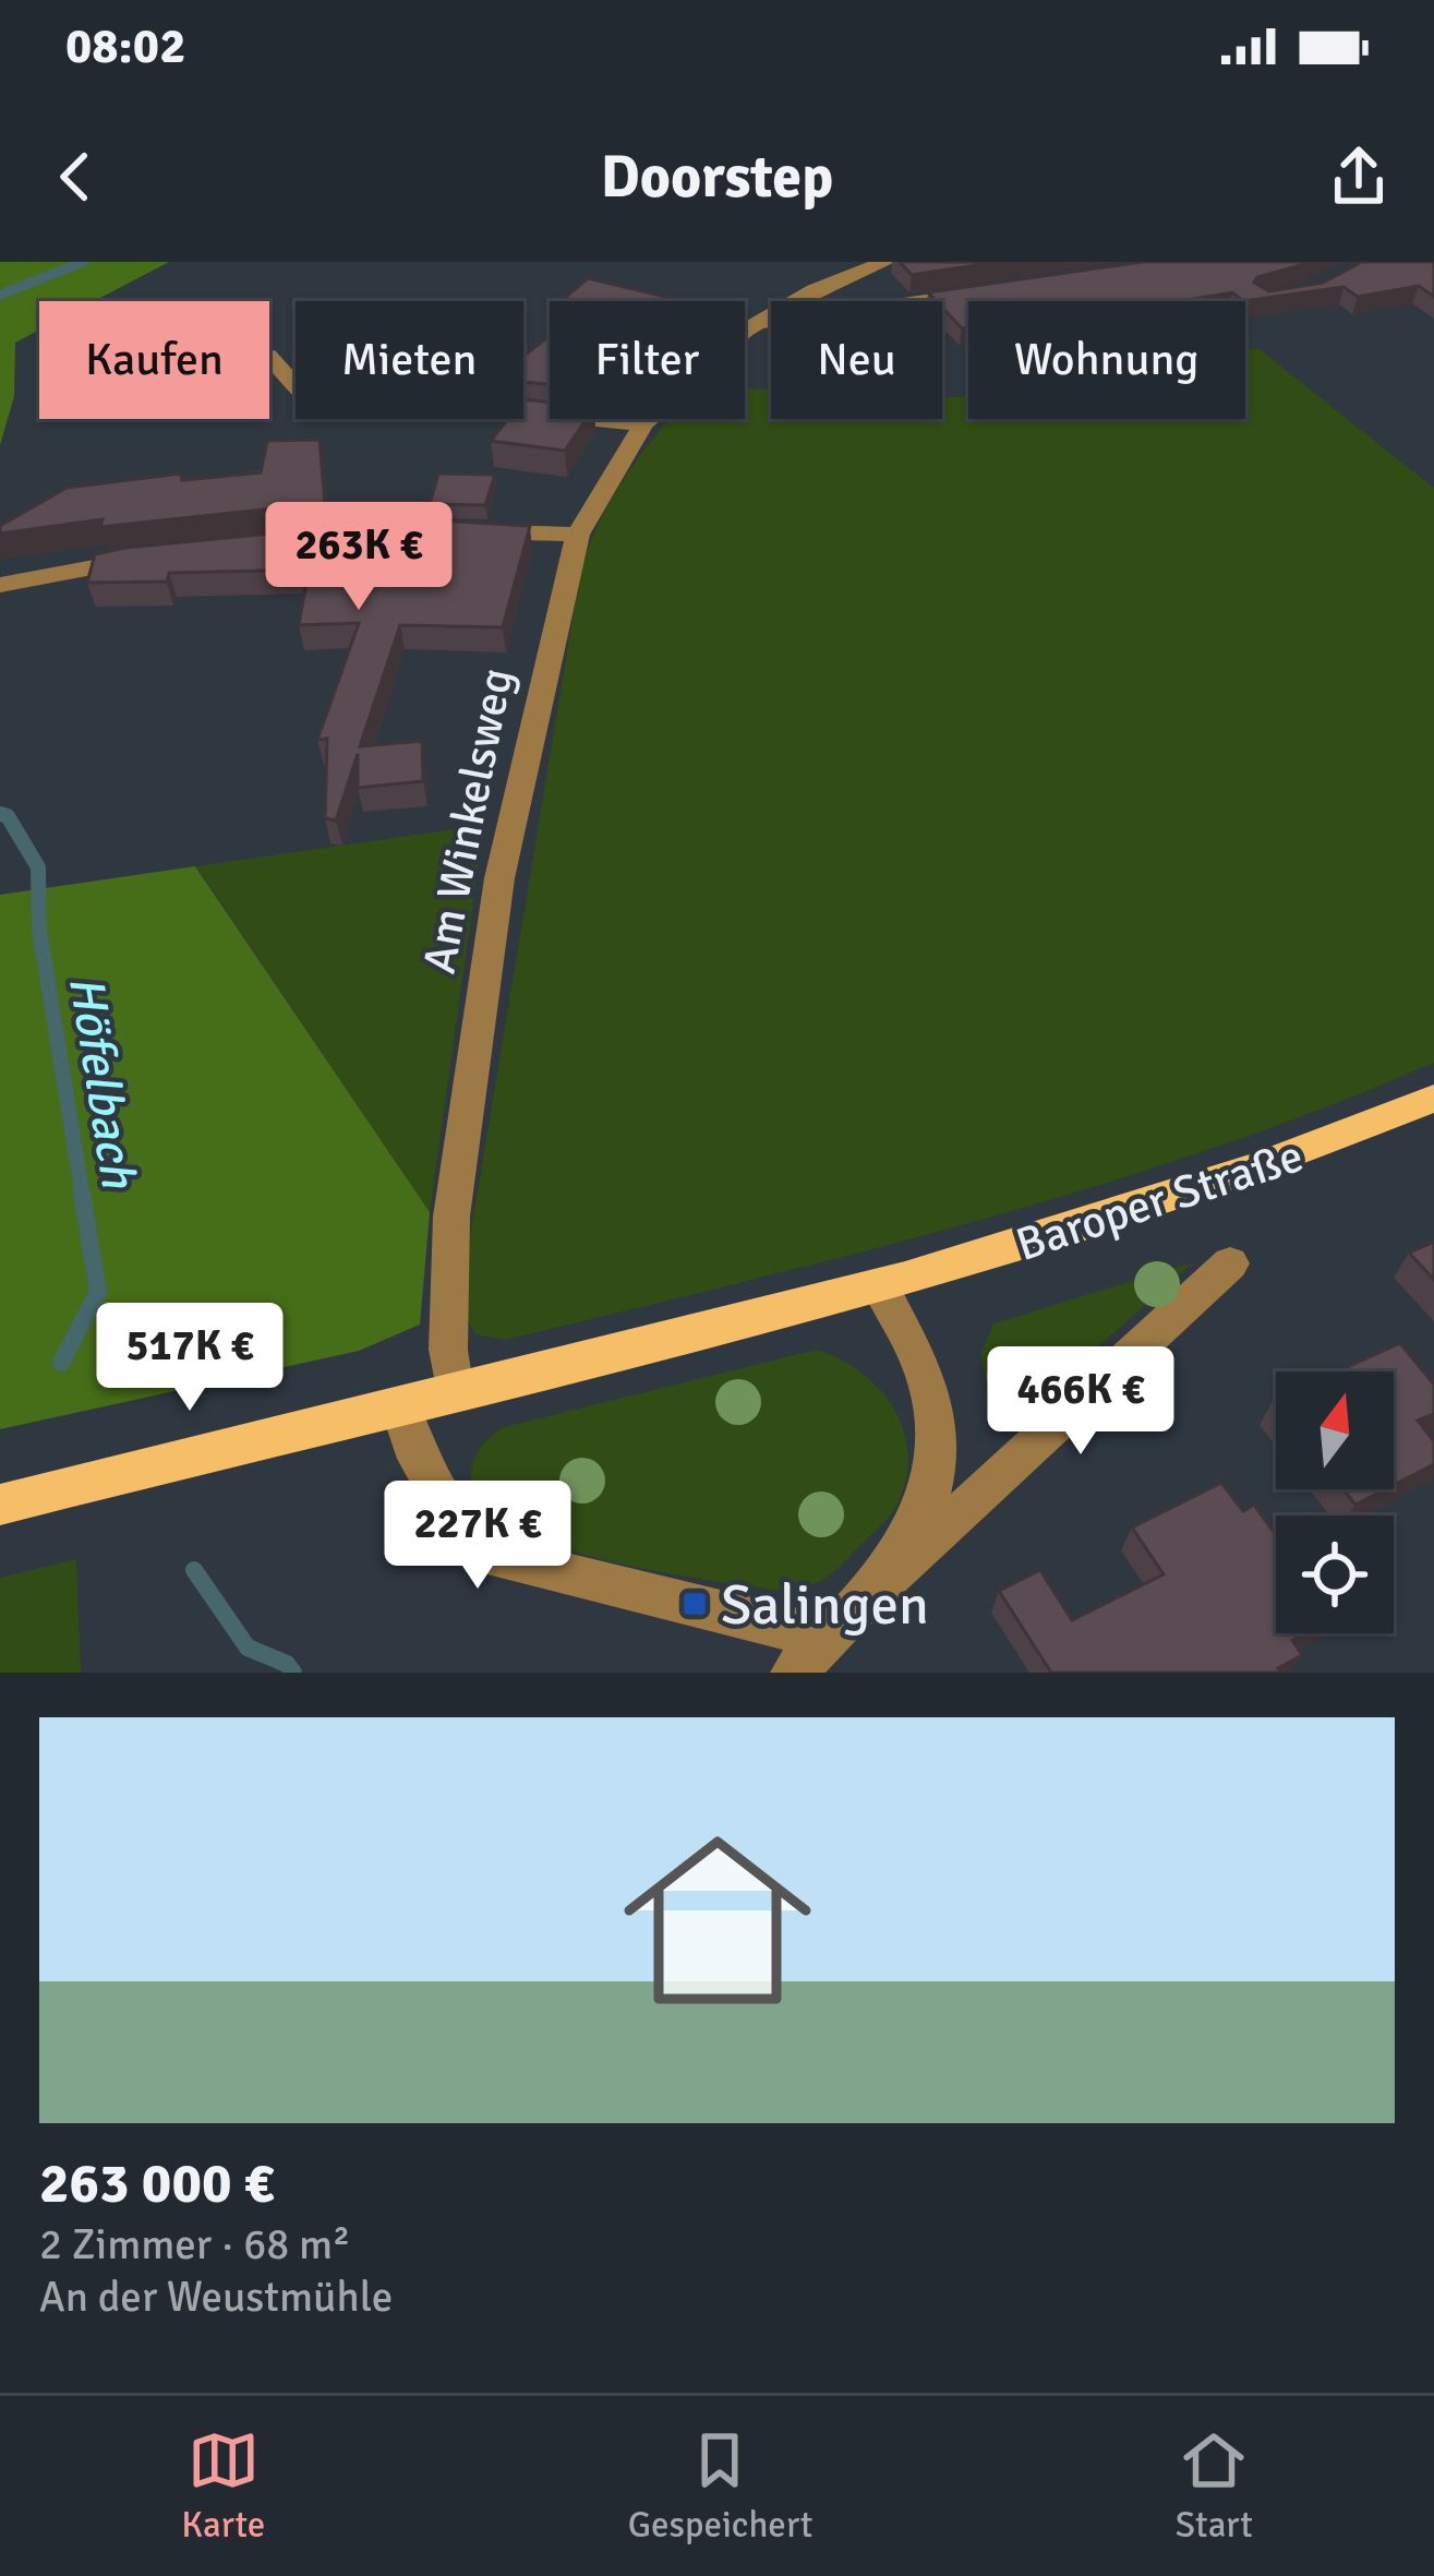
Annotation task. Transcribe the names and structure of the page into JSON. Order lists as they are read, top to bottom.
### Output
{
  "streets": {
    "main road": ["Baroper Straße"],
    "street": ["Am Winkelsweg"]
  },
  "crossings": [
    ["Am Winkelsweg", "Baroper Straße"]
  ],
  "water": ["Höfelbach"],
  "places": {
    "transit": ["Salingen"]
  },
  "north": "top",
  "page": {
    "status": "08:02",
    "header": "Doorstep",
    "chip": [
      "Kaufen",
      "Mieten",
      "Filter",
      "Neu",
      "Wohnung"
    ],
    "price": [
      "263K €",
      "517K €",
      "466K €",
      "227K €"
    ],
    "list": [
      {
        "name": "263 000 €",
        "note": "2 Zimmer · 68 m² · An der Weustmühle"
      }
    ],
    "tabs": ["Karte", "Gespeichert", "Start"]
  }
}
